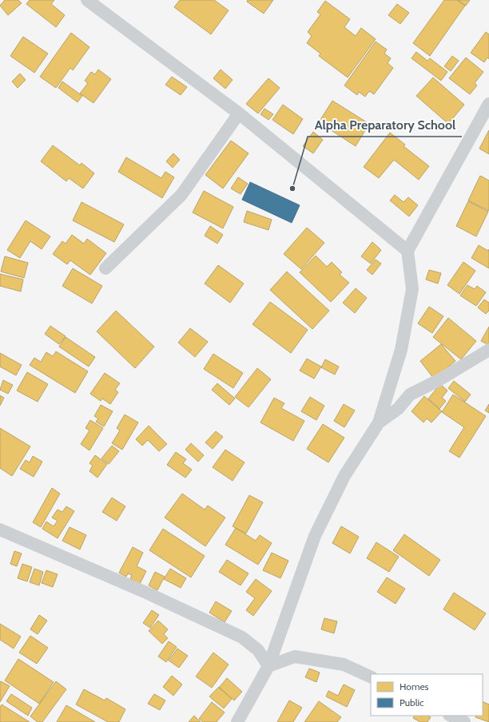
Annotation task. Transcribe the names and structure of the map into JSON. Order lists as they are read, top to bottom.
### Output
{
  "places": ["Alpha Preparatory School"],
  "legend": ["Homes", "Public"]
}
